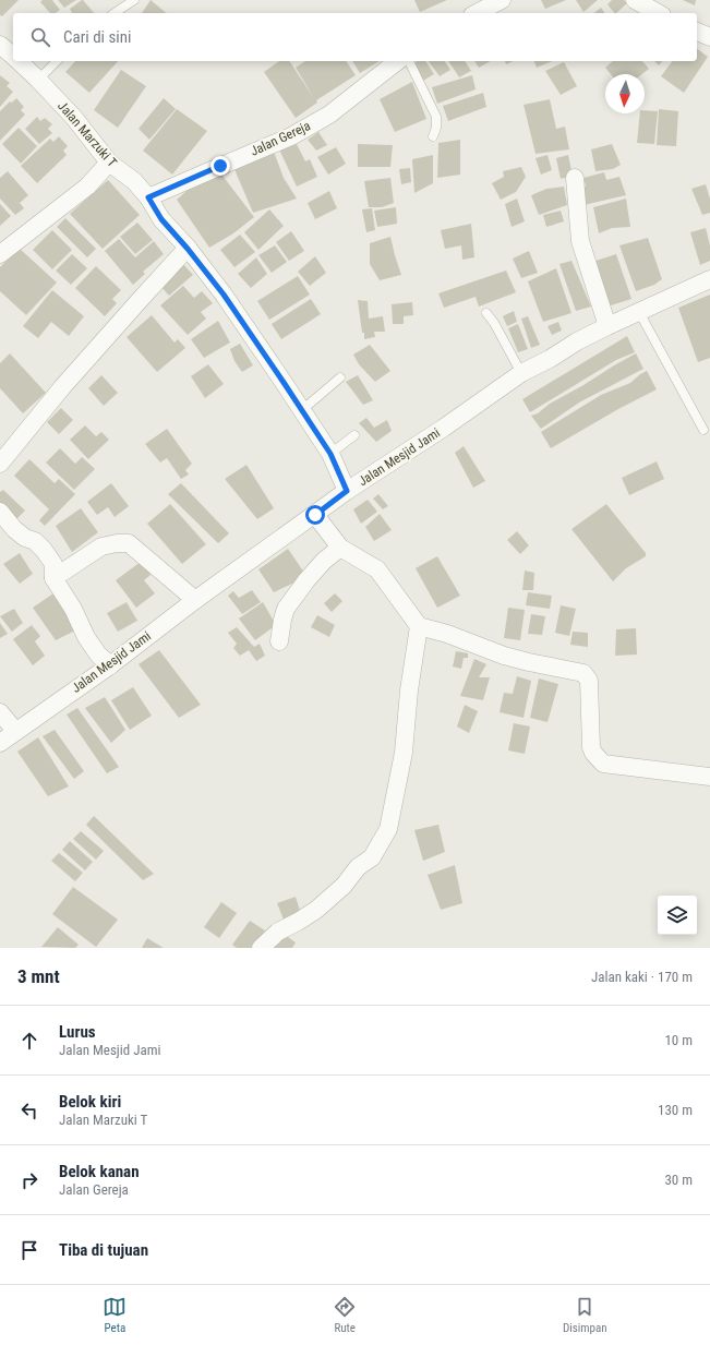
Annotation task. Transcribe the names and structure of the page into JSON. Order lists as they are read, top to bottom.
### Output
{
  "streets": {
    "street": ["Jalan Marzuki T", "Jalan Gereja", "Jalan Mesjid Jami"]
  },
  "crossings": [
    ["Jalan Marzuki T", "Jalan Gereja"],
    ["Jalan Marzuki T", "Jalan Mesjid Jami"]
  ],
  "north": "bottom",
  "page": {
    "search": "Cari di sini",
    "heading": ["3 mnt", "Jalan kaki · 170 m"],
    "list": [
      ["Lurus", "Jalan Mesjid Jami", "10 m"],
      ["Belok kiri", "Jalan Marzuki T", "130 m"],
      ["Belok kanan", "Jalan Gereja", "30 m"],
      "Tiba di tujuan"
    ],
    "nav": ["Peta", "Rute", "Disimpan"]
  }
}
